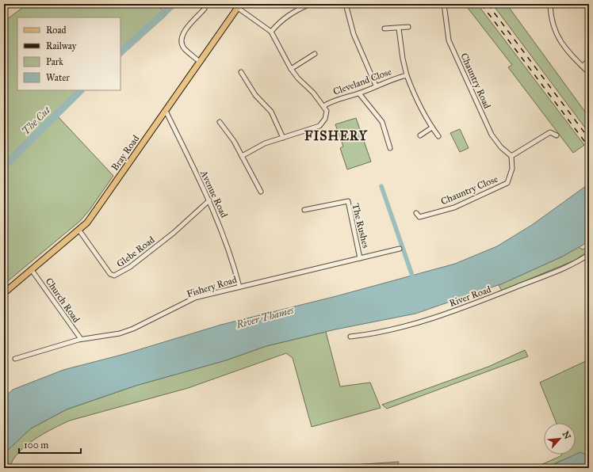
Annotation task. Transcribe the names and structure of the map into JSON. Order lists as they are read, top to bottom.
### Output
{
  "streets": {
    "main road": ["Bray Road"],
    "street": [
      "Chauntry Road",
      "Cleveland Close",
      "Chauntry Close",
      "Avenue Road",
      "The Rushes",
      "Glebe Road",
      "Fishery Road",
      "River Road",
      "Church Road"
    ]
  },
  "crossings": [
    ["Chauntry Road", "Chauntry Close"],
    ["Bray Road", "Avenue Road"],
    ["Bray Road", "Glebe Road"],
    ["Bray Road", "Church Road"],
    ["Avenue Road", "Glebe Road"],
    ["Avenue Road", "Fishery Road"],
    ["The Rushes", "Fishery Road"],
    ["Fishery Road", "Church Road"]
  ],
  "districts": ["FISHERY"],
  "water": ["The Cut", "River Thames"],
  "legend": [
    "Road",
    "Railway",
    "Park",
    "Water"
  ],
  "scale_bar": "100 m",
  "north": "top right"
}
